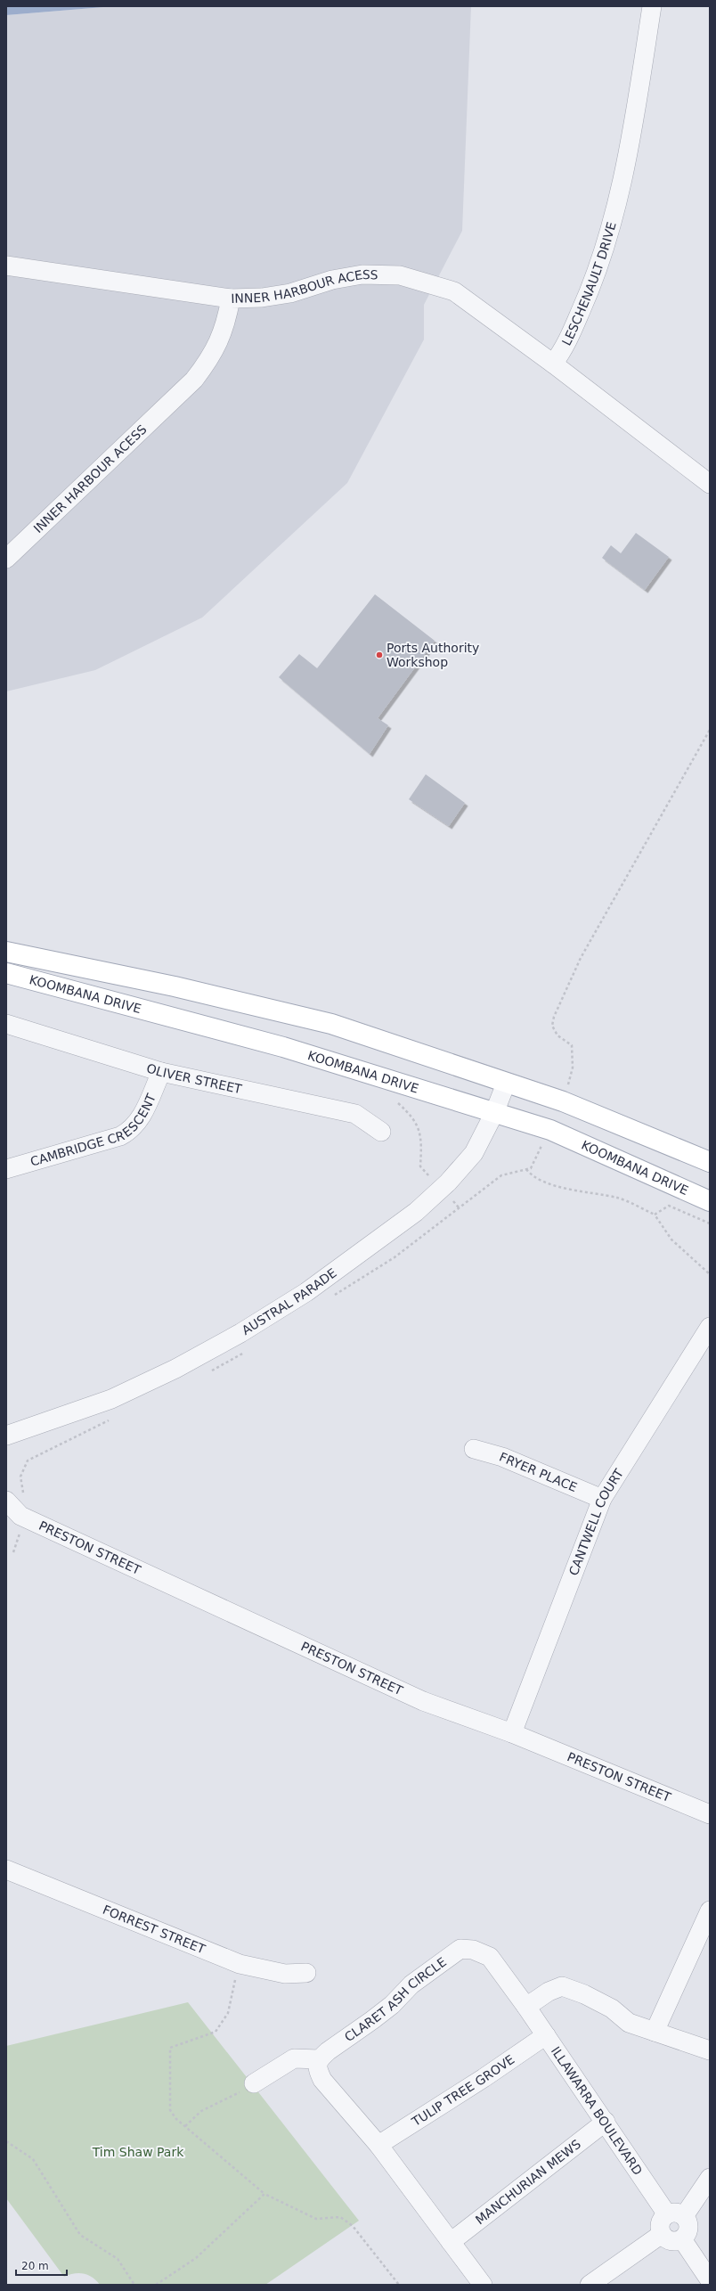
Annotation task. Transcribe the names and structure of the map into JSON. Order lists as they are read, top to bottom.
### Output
{
  "streets": {
    "main road": ["KOOMBANA DRIVE"],
    "street": [
      "LESCHENAULT DRIVE",
      "INNER HARBOUR ACESS",
      "OLIVER STREET",
      "CAMBRIDGE CRESCENT",
      "AUSTRAL PARADE",
      "FRYER PLACE",
      "CANTWELL COURT",
      "PRESTON STREET",
      "FORREST STREET",
      "CLARET ASH CIRCLE",
      "TULIP TREE GROVE",
      "ILLAWARRA BOULEVARD",
      "MANCHURIAN MEWS"
    ]
  },
  "crossings": [
    ["LESCHENAULT DRIVE", "INNER HARBOUR ACESS"],
    ["KOOMBANA DRIVE", "AUSTRAL PARADE"],
    ["OLIVER STREET", "CAMBRIDGE CRESCENT"],
    ["FRYER PLACE", "CANTWELL COURT"],
    ["CANTWELL COURT", "PRESTON STREET"],
    ["CLARET ASH CIRCLE", "ILLAWARRA BOULEVARD"],
    ["TULIP TREE GROVE", "ILLAWARRA BOULEVARD"],
    ["ILLAWARRA BOULEVARD", "MANCHURIAN MEWS"]
  ],
  "parks": ["Tim Shaw Park"],
  "places": ["Ports Authority Workshop"],
  "scale_bar": "20 m"
}
